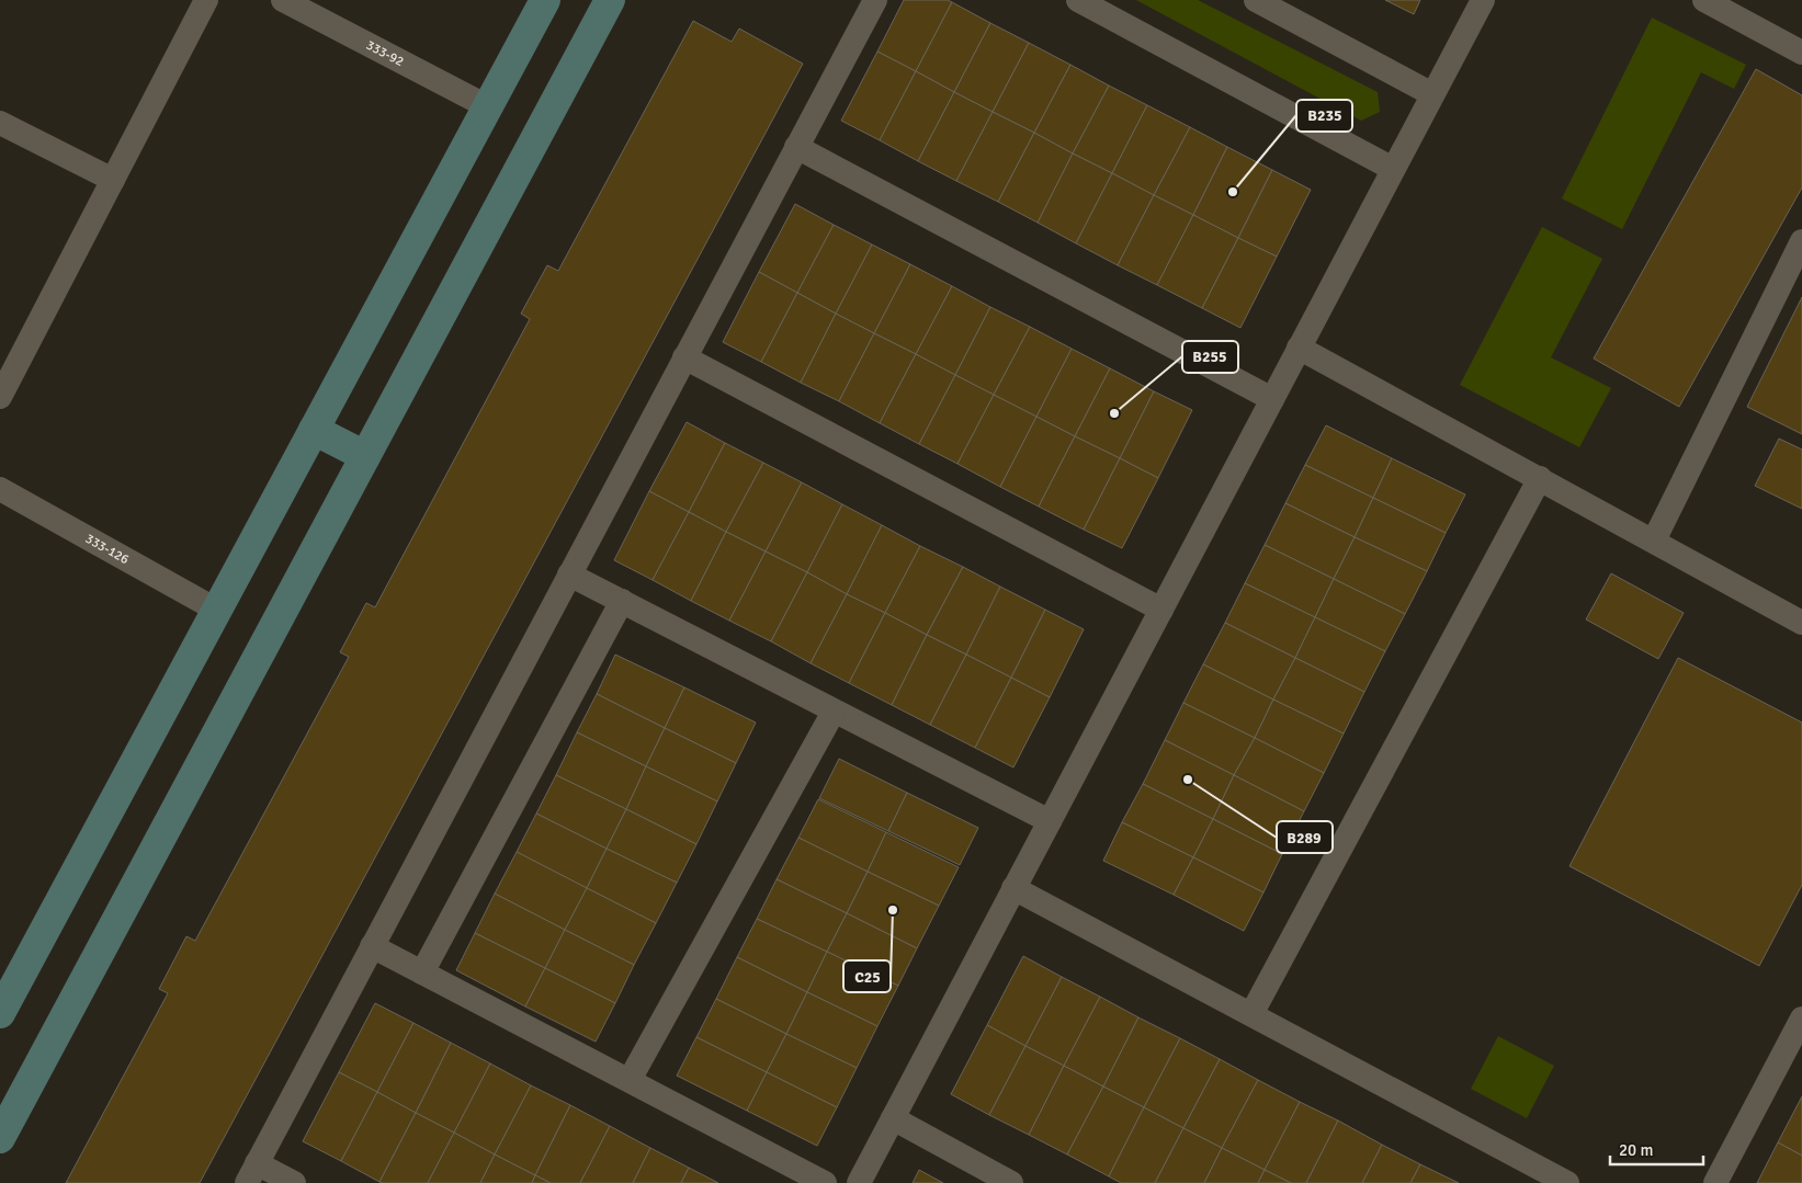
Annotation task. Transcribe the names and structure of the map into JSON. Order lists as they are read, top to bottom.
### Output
{
  "streets": {
    "street": ["333-92", "333-126"]
  },
  "places": [
    "B235",
    "B255",
    "B289",
    "C25"
  ],
  "scale_bar": "20 m"
}
